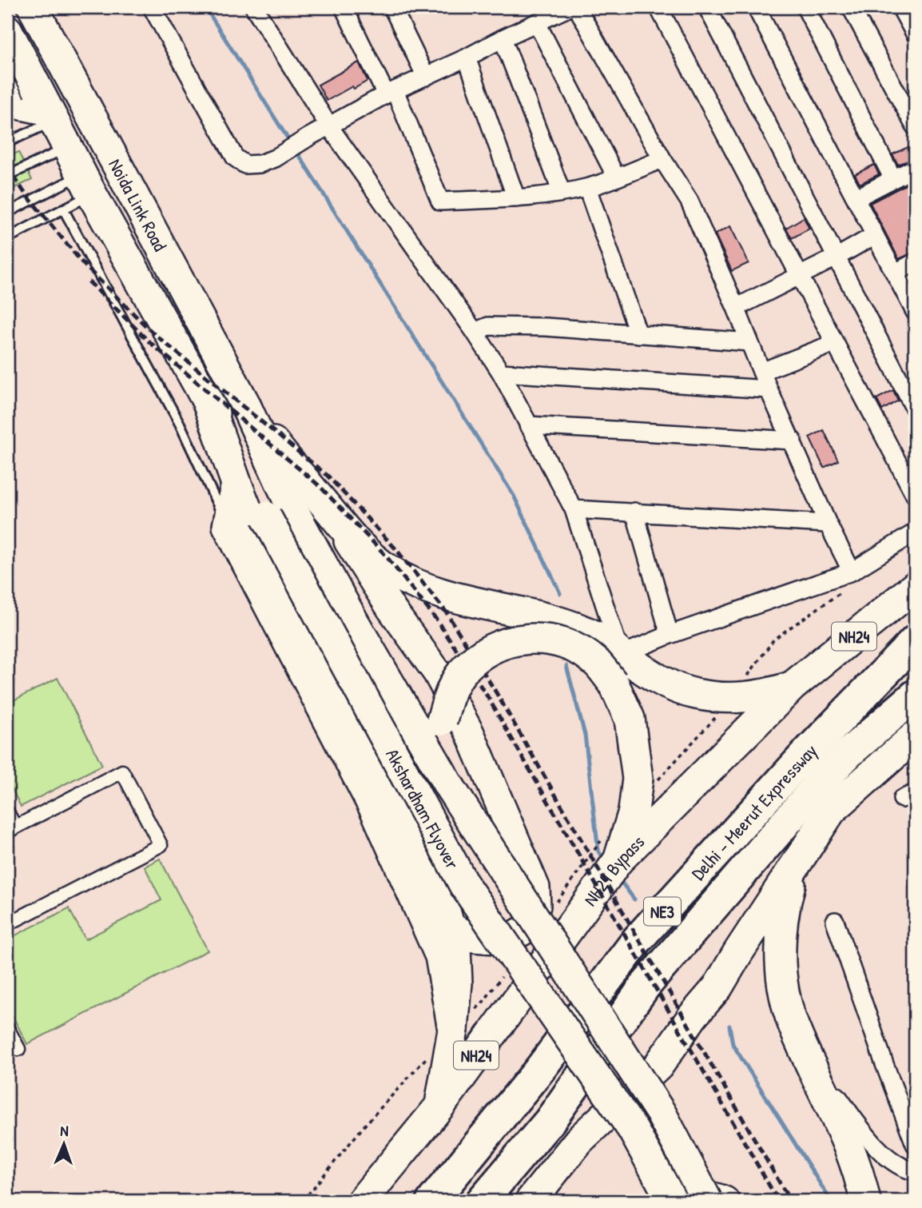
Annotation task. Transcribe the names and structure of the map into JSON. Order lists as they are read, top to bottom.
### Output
{
  "streets": {
    "highway": [
      "Noida Link Road",
      "NH24",
      "Akshardham Flyover",
      "Delhi - Meerut Expressway",
      "NH24 Bypass",
      "NE3"
    ]
  },
  "crossings": [
    ["Noida Link Road", "Akshardham Flyover"]
  ],
  "north": "top"
}
